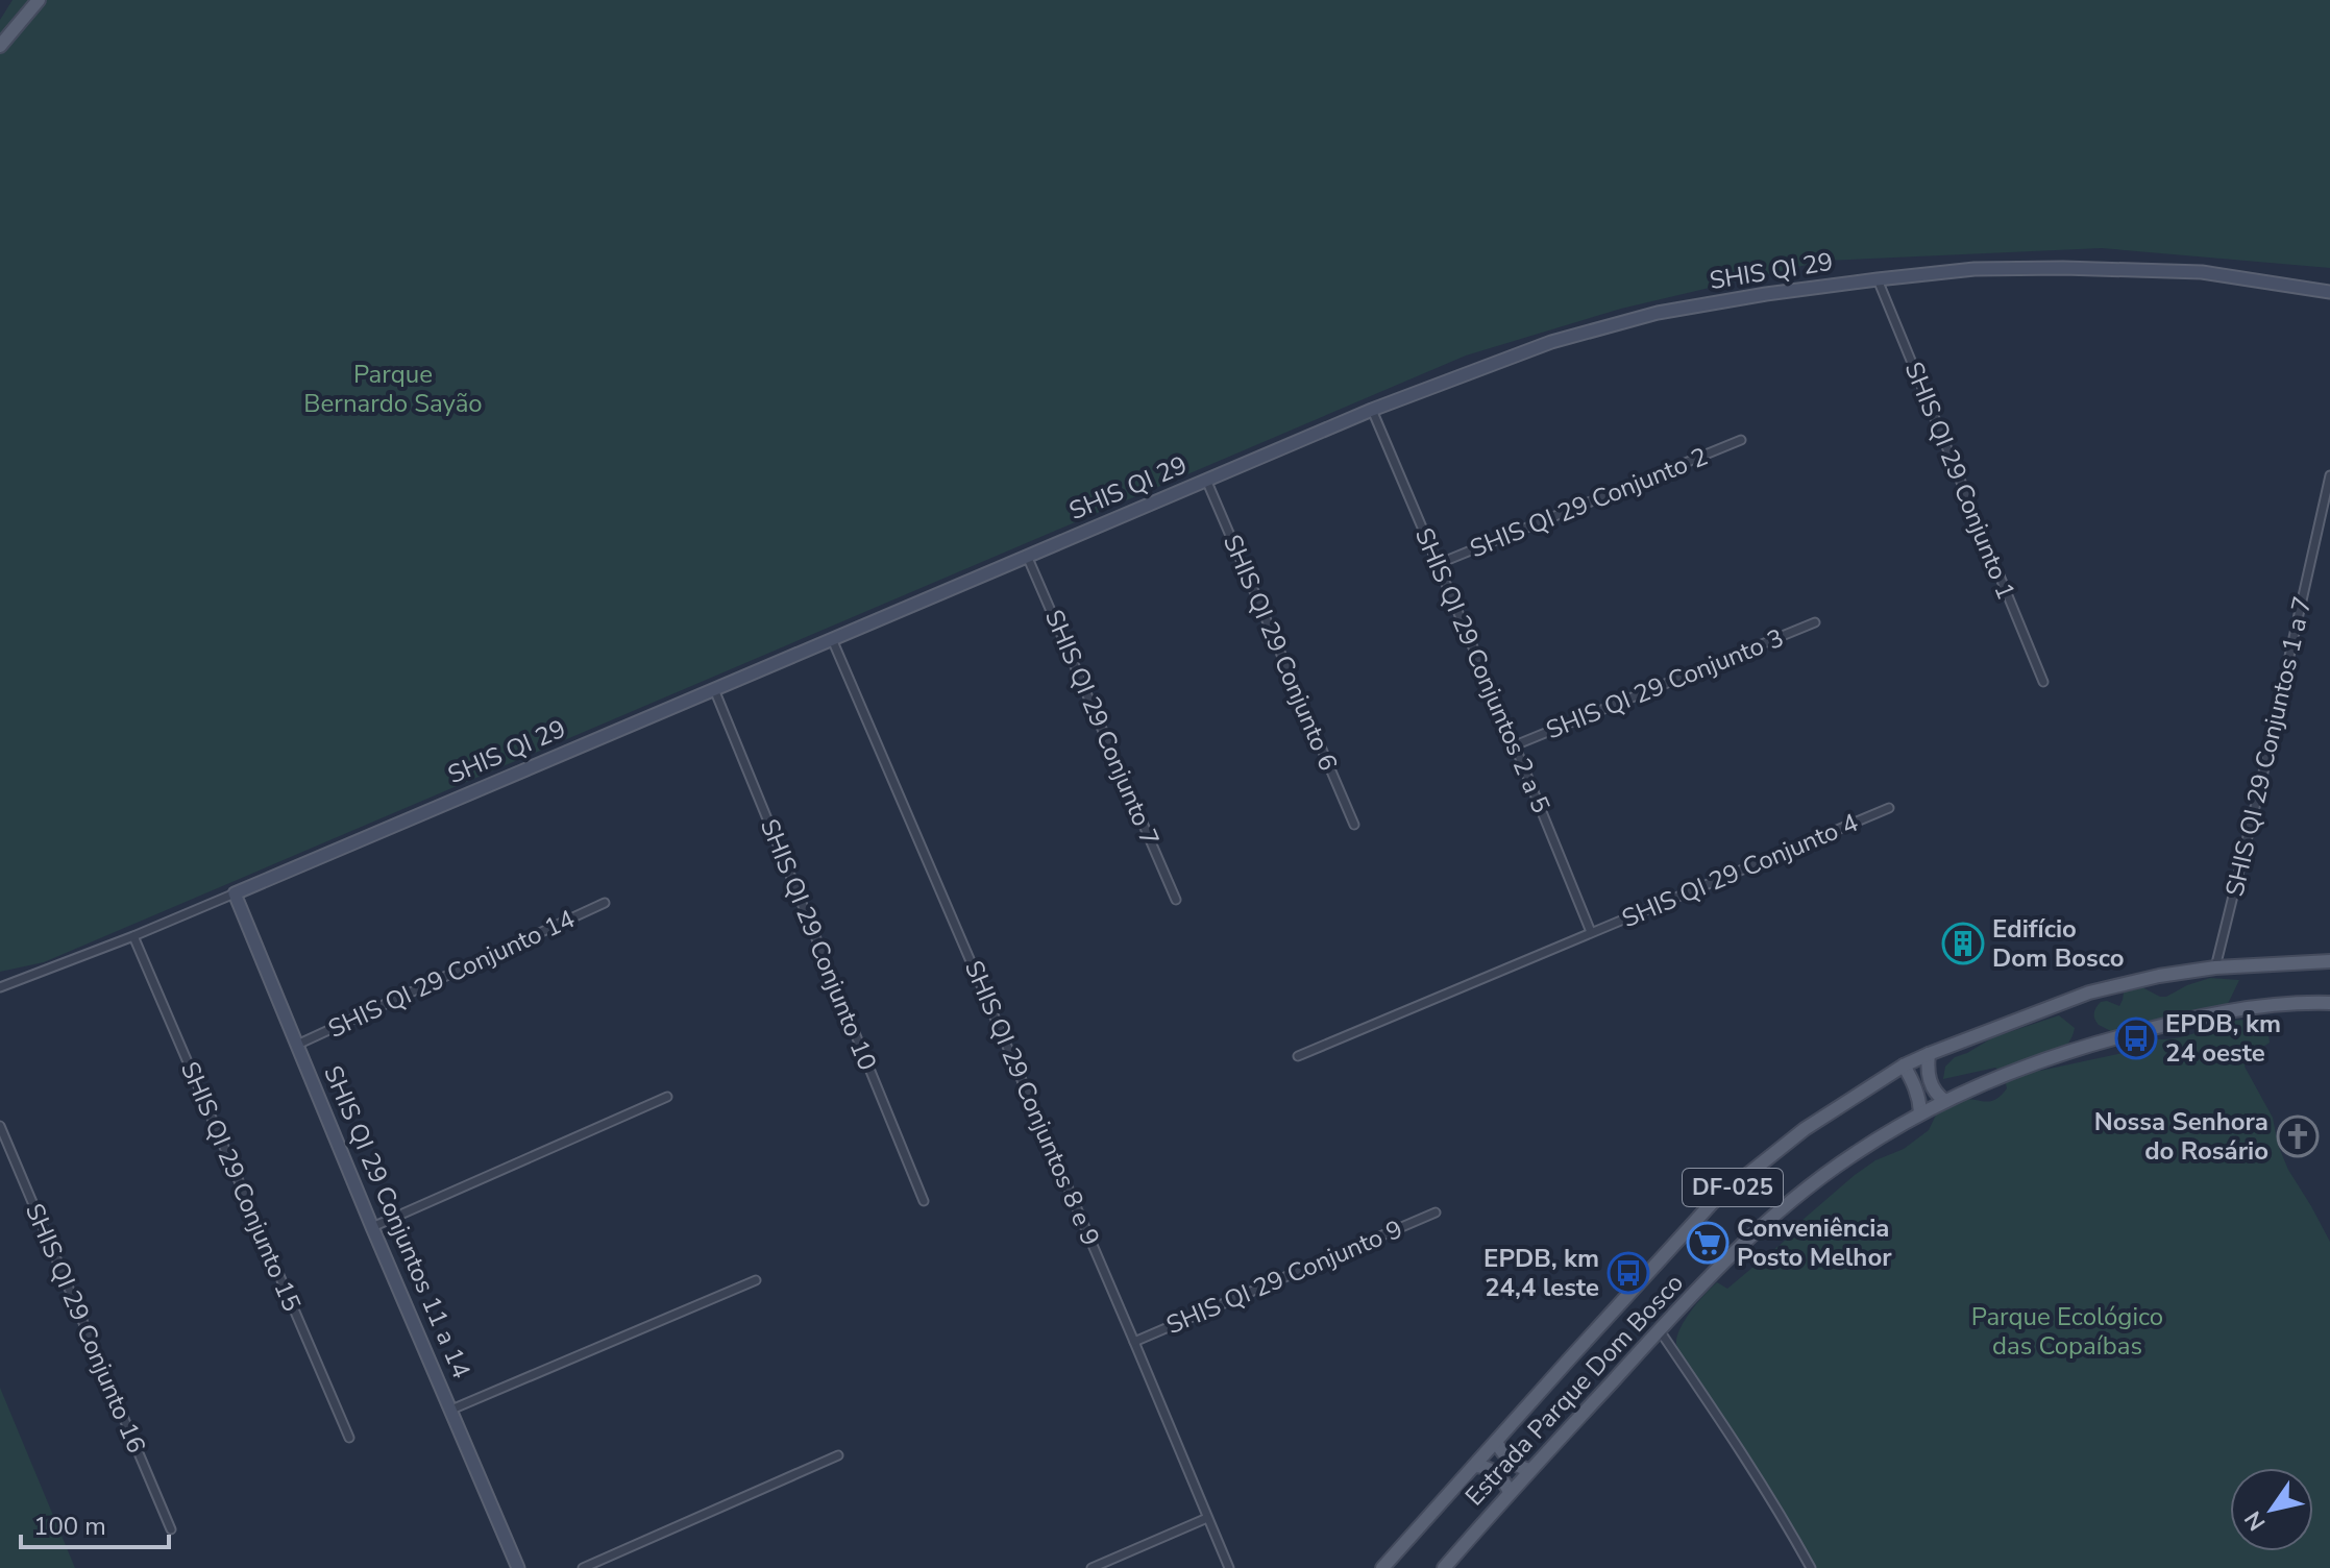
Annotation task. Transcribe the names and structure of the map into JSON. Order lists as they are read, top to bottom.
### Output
{
  "streets": {
    "main road": ["DF-025", "Estrada Parque Dom Bosco"],
    "street": [
      "SHIS QI 29",
      "SHIS QI 29 Conjunto 1",
      "SHIS QI 29 Conjunto 2",
      "SHIS QI 29 Conjunto 6",
      "SHIS QI 29 Conjuntos 2 a 5",
      "SHIS QI 29 Conjunto 3",
      "SHIS QI 29 Conjunto 7",
      "SHIS QI 29 Conjuntos 1 a 7",
      "SHIS QI 29 Conjunto 4",
      "SHIS QI 29 Conjunto 10",
      "SHIS QI 29 Conjunto 14",
      "SHIS QI 29 Conjuntos 8 e 9",
      "SHIS QI 29 Conjunto 15",
      "SHIS QI 29 Conjuntos 11 a 14",
      "SHIS QI 29 Conjunto 9",
      "SHIS QI 29 Conjunto 16"
    ]
  },
  "crossings": [
    ["SHIS QI 29", "SHIS QI 29 Conjunto 1"],
    ["SHIS QI 29", "SHIS QI 29 Conjunto 6"],
    ["SHIS QI 29", "SHIS QI 29 Conjuntos 2 a 5"],
    ["SHIS QI 29", "SHIS QI 29 Conjunto 7"],
    ["SHIS QI 29", "SHIS QI 29 Conjunto 10"],
    ["SHIS QI 29", "SHIS QI 29 Conjuntos 8 e 9"],
    ["SHIS QI 29", "SHIS QI 29 Conjunto 15"],
    ["SHIS QI 29", "SHIS QI 29 Conjuntos 11 a 14"],
    ["SHIS QI 29 Conjunto 2", "SHIS QI 29 Conjuntos 2 a 5"],
    ["SHIS QI 29 Conjuntos 2 a 5", "SHIS QI 29 Conjunto 3"],
    ["SHIS QI 29 Conjuntos 2 a 5", "SHIS QI 29 Conjunto 4"],
    ["SHIS QI 29 Conjuntos 1 a 7", "Estrada Parque Dom Bosco"],
    ["SHIS QI 29 Conjunto 14", "SHIS QI 29 Conjuntos 11 a 14"],
    ["SHIS QI 29 Conjuntos 8 e 9", "SHIS QI 29 Conjunto 9"]
  ],
  "parks": ["Parque Bernardo Sayão", "Parque Ecológico das Copaíbas"],
  "places": {
    "building": ["Edifício Dom Bosco"],
    "bus stop": ["EPDB, km 24 oeste", "EPDB, km 24,4 leste"],
    "church": ["Nossa Senhora do Rosário"],
    "supermarket": ["Conveniência Posto Melhor"]
  },
  "scale_bar": "100 m",
  "north": "bottom left"
}
